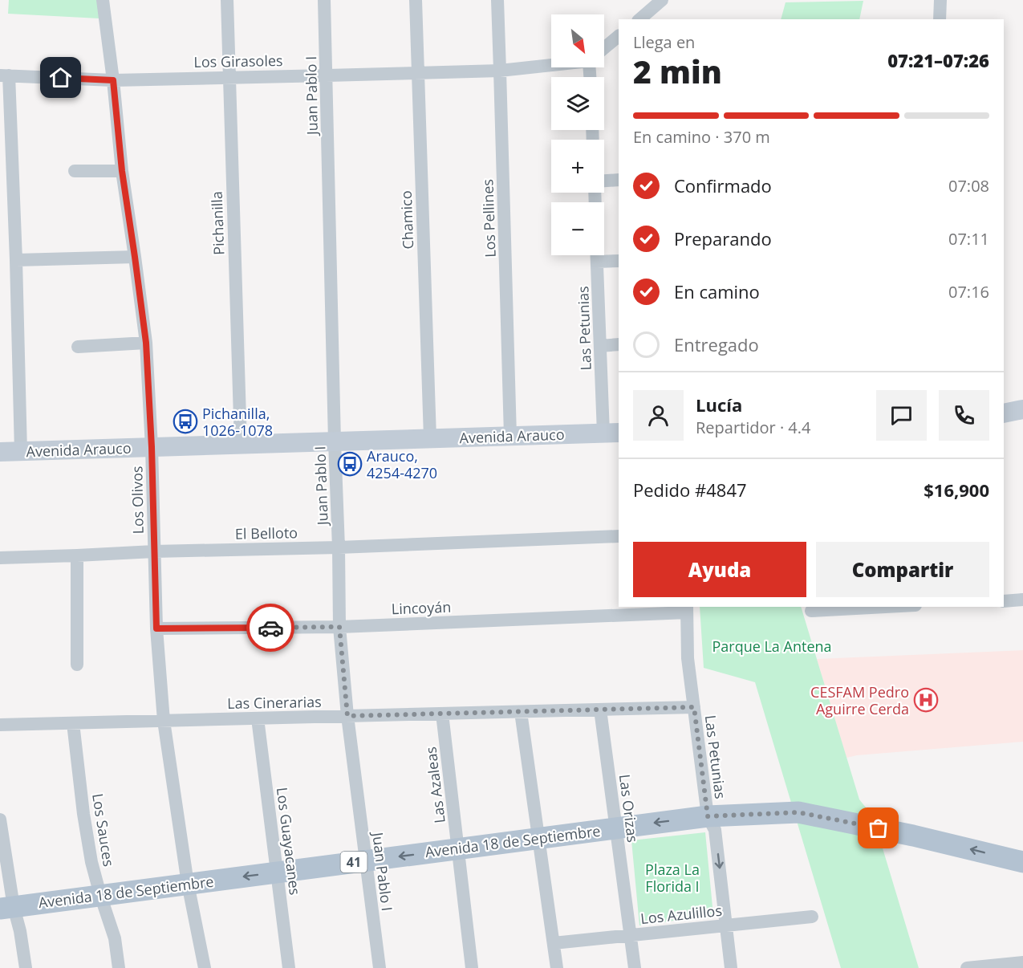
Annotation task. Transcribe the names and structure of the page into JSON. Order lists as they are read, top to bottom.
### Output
{
  "streets": {
    "main road": ["Avenida 18 de Septiembre", "41"],
    "street": [
      "Los Girasoles",
      "Juan Pablo I",
      "Los Pellines",
      "Chamico",
      "Pichanilla",
      "Las Petunias",
      "Avenida Arauco",
      "Los Olivos",
      "El Belloto",
      "Lincoyán",
      "Las Cinerarias",
      "Las Azaleas",
      "Las Orizas",
      "Los Sauces",
      "Los Guayacanes",
      "Los Azulillos"
    ]
  },
  "crossings": [
    ["Los Girasoles", "Juan Pablo I"],
    ["Los Girasoles", "Los Pellines"],
    ["Los Girasoles", "Chamico"],
    ["Los Girasoles", "Pichanilla"],
    ["Los Girasoles", "Los Olivos"],
    ["Juan Pablo I", "Avenida Arauco"],
    ["Juan Pablo I", "El Belloto"],
    ["Juan Pablo I", "Lincoyán"],
    ["Juan Pablo I", "Las Cinerarias"],
    ["Juan Pablo I", "Avenida 18 de Septiembre"],
    ["Los Pellines", "Avenida Arauco"],
    ["Chamico", "Avenida Arauco"],
    ["Pichanilla", "Avenida Arauco"],
    ["Las Petunias", "Avenida Arauco"],
    ["Las Petunias", "Lincoyán"],
    ["Las Petunias", "Las Cinerarias"],
    ["Las Petunias", "Avenida 18 de Septiembre"],
    ["Las Petunias", "Los Azulillos"],
    ["Avenida Arauco", "Los Olivos"],
    ["Los Olivos", "El Belloto"],
    ["Los Olivos", "Lincoyán"],
    ["Los Olivos", "Las Cinerarias"],
    ["Los Olivos", "Avenida 18 de Septiembre"],
    ["Las Cinerarias", "Las Azaleas"],
    ["Las Cinerarias", "Las Orizas"],
    ["Las Cinerarias", "Los Sauces"],
    ["Las Cinerarias", "Los Guayacanes"],
    ["Las Azaleas", "Avenida 18 de Septiembre"],
    ["Las Orizas", "Avenida 18 de Septiembre"],
    ["Las Orizas", "Los Azulillos"],
    ["Los Sauces", "Avenida 18 de Septiembre"],
    ["Los Guayacanes", "Avenida 18 de Septiembre"]
  ],
  "one_way": ["Avenida 18 de Septiembre"],
  "parks": ["Parque La Antena", "Plaza La Florida I"],
  "places": {
    "bus stop": ["Pichanilla, 1026-1078", "Arauco, 4254-4270"],
    "hospital": ["CESFAM Pedro Aguirre Cerda"]
  },
  "north": "bottom right",
  "page": {
    "map_buttons": ["+", "−"],
    "heading": ["2 min", "Llega en", "07:21–07:26"],
    "panel": [
      "Lucía",
      "Repartidor · 4.4",
      "Pedido #4847",
      "$16,900"
    ],
    "bar": "En camino · 370 m",
    "list": [
      ["Confirmado", "07:08"],
      ["Preparando", "07:11"],
      ["En camino", "07:16"],
      "Entregado"
    ],
    "buttons": ["Ayuda", "Compartir"]
  }
}
